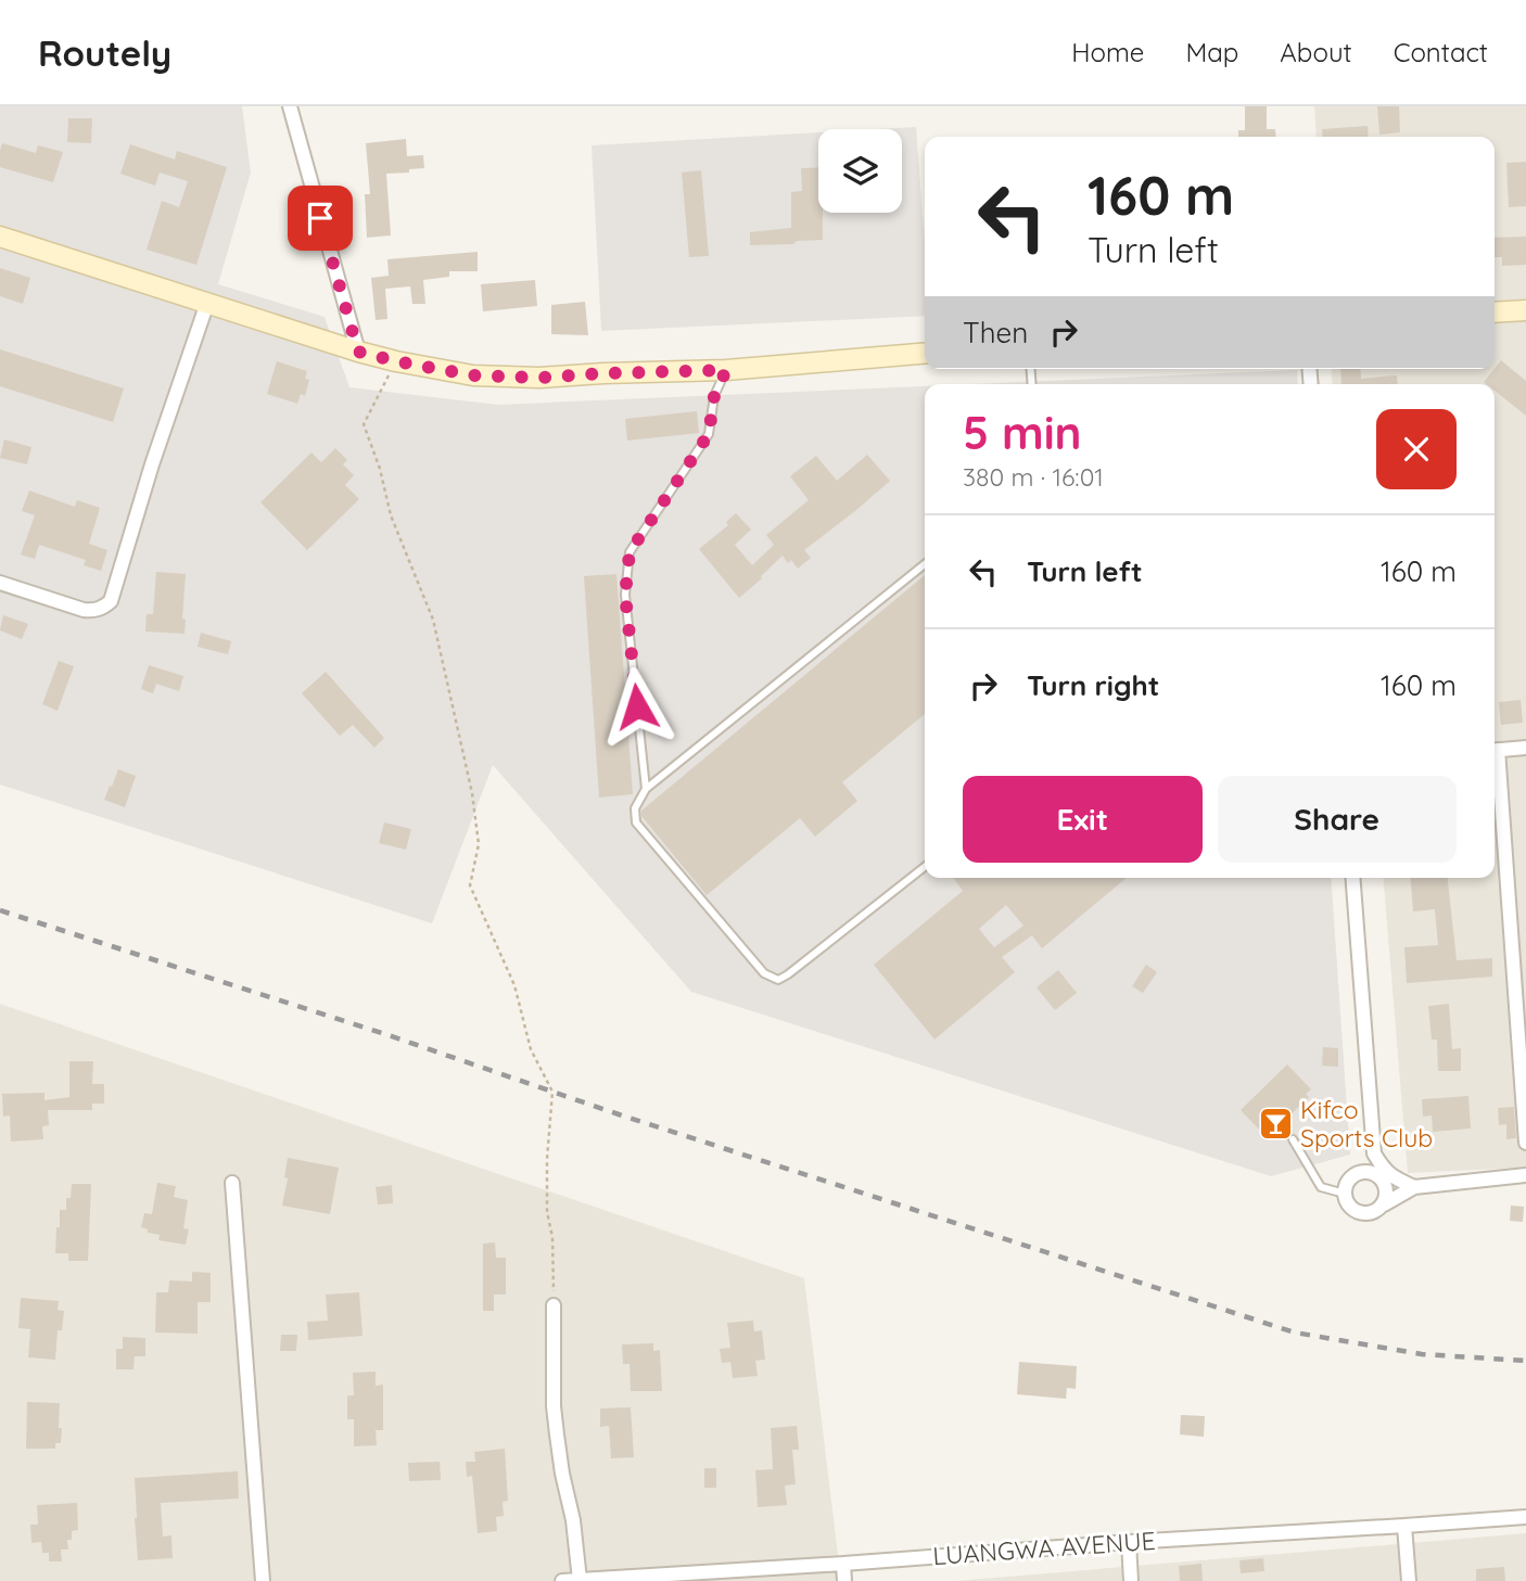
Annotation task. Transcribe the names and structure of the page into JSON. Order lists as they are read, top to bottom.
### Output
{
  "streets": {
    "street": ["LUANGWA AVENUE"]
  },
  "places": {
    "bar": ["Kifco Sports Club"]
  },
  "page": {
    "header": "Routely",
    "nav": [
      "Home",
      "Map",
      "About",
      "Contact"
    ],
    "turn": ["160 m", "Turn left"],
    "then": "Then",
    "heading": ["5 min", "380 m · 16:01"],
    "list": [
      {
        "name": "Turn left",
        "value": "160 m"
      },
      {
        "name": "Turn right",
        "value": "160 m"
      }
    ],
    "buttons": ["Exit", "Share"]
  }
}
